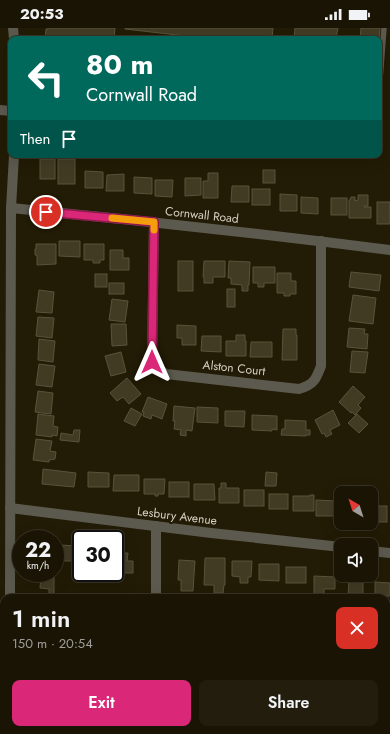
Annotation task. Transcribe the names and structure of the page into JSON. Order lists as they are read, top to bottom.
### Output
{
  "streets": {
    "street": ["Cornwall Road", "Alston Court", "Lesbury Avenue"]
  },
  "crossings": [
    ["Cornwall Road", "Alston Court"]
  ],
  "north": "top left",
  "page": {
    "status": "20:53",
    "turn": ["80 m", "Cornwall Road"],
    "then": "Then",
    "speed": "22 km/h",
    "limit": "30",
    "heading": ["1 min", "150 m · 20:54"],
    "buttons": ["Exit", "Share"]
  }
}
